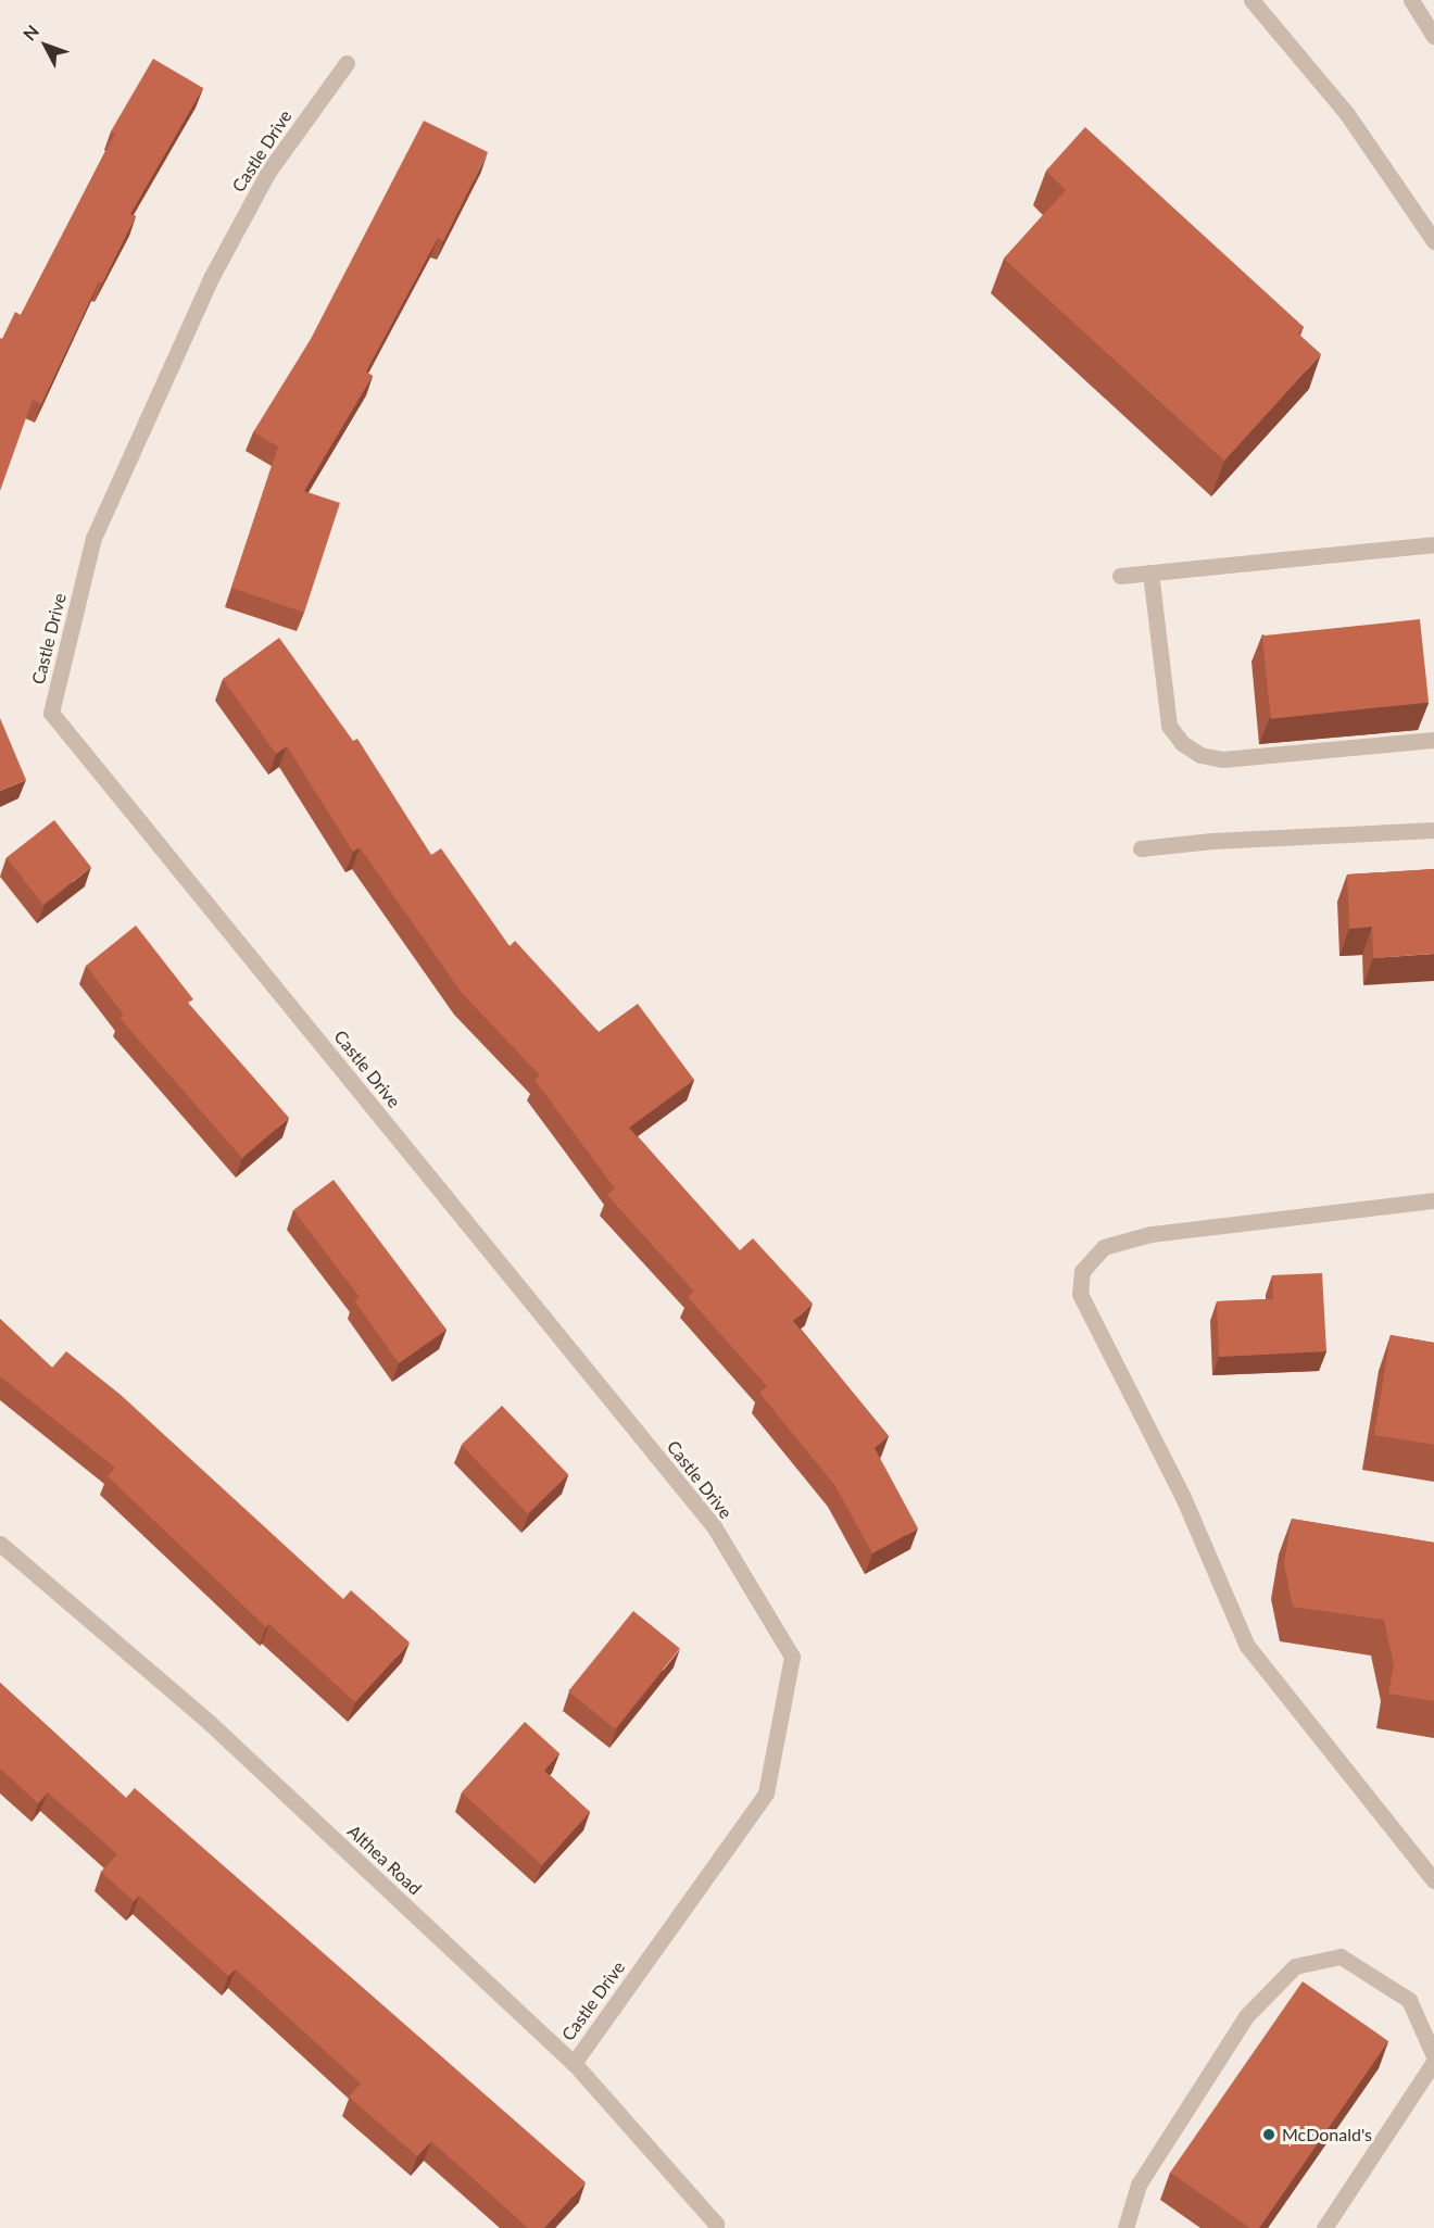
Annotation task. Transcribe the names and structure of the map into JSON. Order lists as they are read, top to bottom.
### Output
{
  "streets": {
    "street": ["Castle Drive", "Althea Road"]
  },
  "crossings": [
    ["Castle Drive", "Althea Road"]
  ],
  "places": ["McDonald's"],
  "north": "top left"
}
